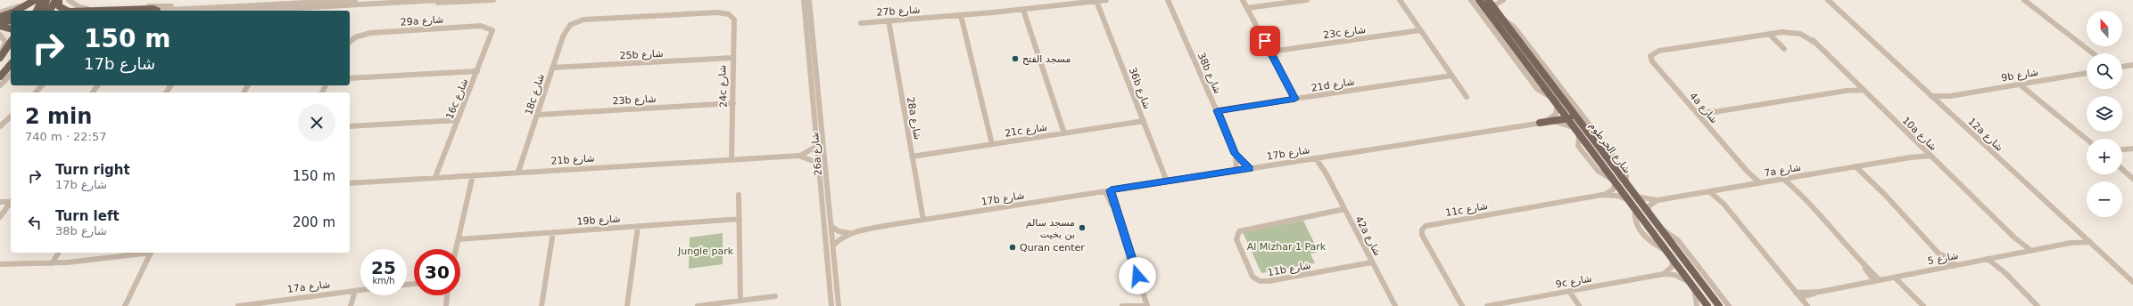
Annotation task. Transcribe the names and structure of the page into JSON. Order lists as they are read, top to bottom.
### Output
{
  "streets": {
    "main road": ["شارع الخرطوم"],
    "street": [
      "27b شارع",
      "29a شارع",
      "23c شارع",
      "25b شارع",
      "38b شارع",
      "9b شارع",
      "21d شارع",
      "24c شارع",
      "36b شارع",
      "18c شارع",
      "16c شارع",
      "23b شارع",
      "4a شارع",
      "28a شارع",
      "21c شارع",
      "10a شارع",
      "12a شارع",
      "17b شارع",
      "26a شارع",
      "21b شارع",
      "7a شارع",
      "11c شارع",
      "19b شارع",
      "42a شارع",
      "شارع 5",
      "11b شارع",
      "9c شارع",
      "17a شارع"
    ]
  },
  "crossings": [
    ["27b شارع", "36b شارع"],
    ["27b شارع", "28a شارع"],
    ["29a شارع", "16c شارع"],
    ["25b شارع", "24c شارع"],
    ["25b شارع", "18c شارع"],
    ["38b شارع", "21d شارع"],
    ["38b شارع", "17b شارع"],
    ["9b شارع", "12a شارع"],
    ["24c شارع", "18c شارع"],
    ["24c شارع", "23b شارع"],
    ["24c شارع", "21b شارع"],
    ["36b شارع", "21c شارع"],
    ["36b شارع", "17b شارع"],
    ["18c شارع", "23b شارع"],
    ["18c شارع", "21b شارع"],
    ["16c شارع", "21b شارع"],
    ["4a شارع", "10a شارع"],
    ["4a شارع", "7a شارع"],
    ["28a شارع", "21c شارع"],
    ["28a شارع", "17b شارع"],
    ["10a شارع", "7a شارع"],
    ["10a شارع", "شارع 5"],
    ["12a شارع", "شارع 5"],
    ["شارع الخرطوم", "17b شارع"],
    ["شارع الخرطوم", "7a شارع"],
    ["شارع الخرطوم", "11c شارع"],
    ["شارع الخرطوم", "9c شارع"],
    ["17b شارع", "26a شارع"],
    ["17b شارع", "42a شارع"],
    ["26a شارع", "21b شارع"],
    ["42a شارع", "11b شارع"]
  ],
  "parks": ["Al Mizhar 1 Park", "Jungle park"],
  "places": ["مسجد الفتح", "مسجد سالم بن بخيت", "Quran center"],
  "north": "top",
  "page": {
    "map_buttons": ["+", "−"],
    "turn": ["150 m", "17b شارع"],
    "heading": ["2 min", "740 m · 22:57"],
    "list": [
      {
        "name": "Turn right",
        "note": "17b شارع",
        "value": "150 m"
      },
      {
        "name": "Turn left",
        "note": "38b شارع",
        "value": "200 m"
      }
    ],
    "speed": "25 km/h",
    "limit": "30"
  }
}
